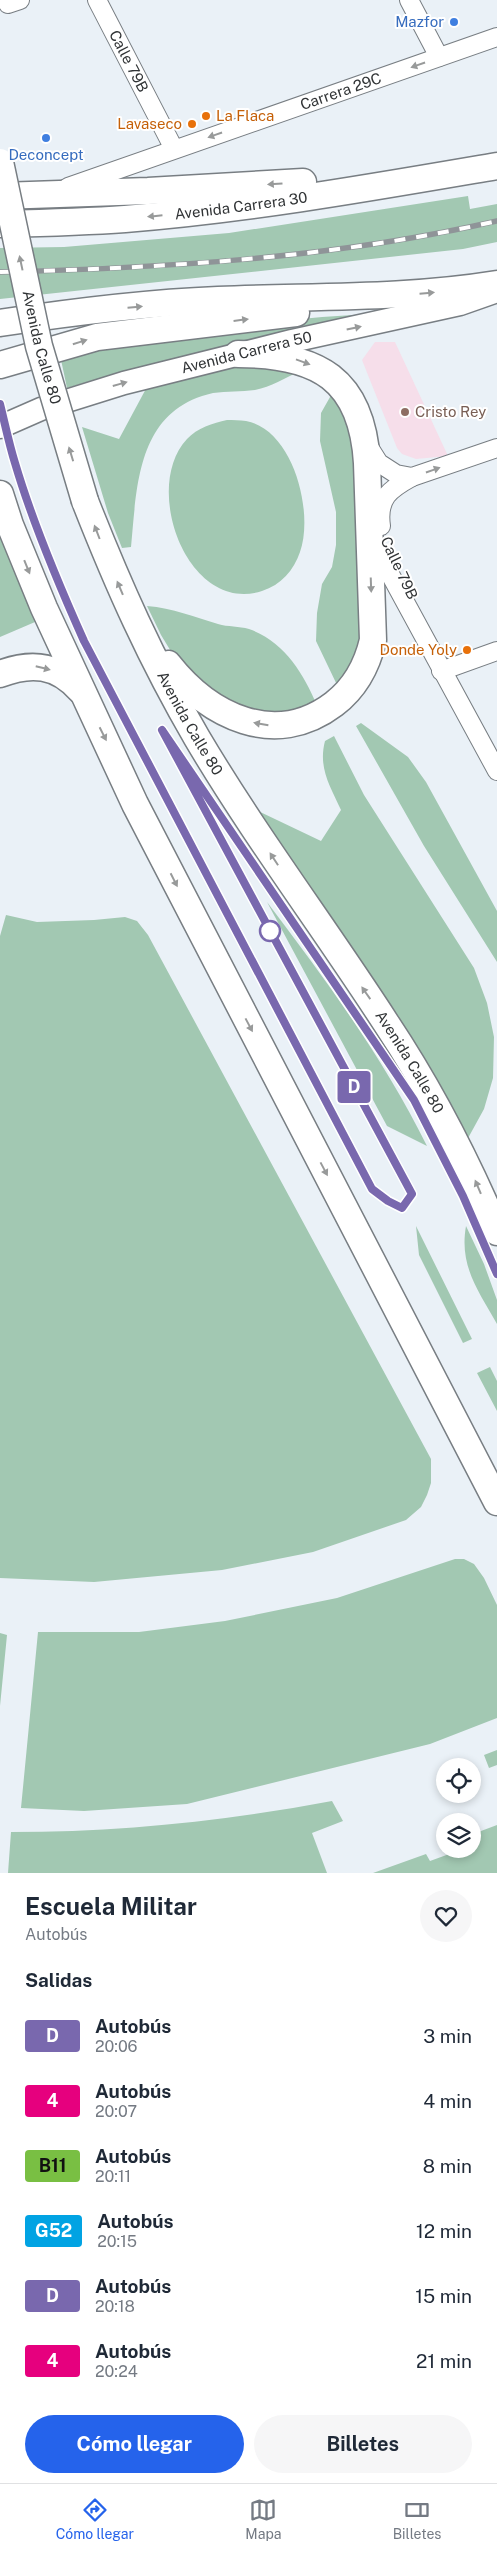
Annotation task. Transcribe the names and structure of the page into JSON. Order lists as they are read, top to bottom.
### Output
{
  "streets": {
    "highway": ["Avenida Carrera 30", "Avenida Calle 80"],
    "main road": ["Avenida Carrera 50"],
    "street": ["Calle 79B", "Carrera 29C"]
  },
  "crossings": [
    ["Calle 79B", "Carrera 29C"],
    ["Carrera 29C", "Avenida Carrera 30"]
  ],
  "one_way": ["Carrera 29C", "Avenida Carrera 50"],
  "places": [
    "Mazfor",
    "La Flaca",
    "Lavaseco",
    "Deconcept",
    "Cristo Rey",
    "Donde Yoly"
  ],
  "lines": ["bus line D"],
  "page": {
    "on_map": "D",
    "heading": [
      ["Escuela Militar", "Autobús"],
      "Salidas"
    ],
    "list": [
      {
        "mark": "D",
        "name": "Autobús",
        "note": "20:06",
        "value": "3 min"
      },
      {
        "mark": "4",
        "name": "Autobús",
        "note": "20:07",
        "value": "4 min"
      },
      {
        "mark": "B11",
        "name": "Autobús",
        "note": "20:11",
        "value": "8 min"
      },
      {
        "mark": "G52",
        "name": "Autobús",
        "note": "20:15",
        "value": "12 min"
      },
      {
        "mark": "D",
        "name": "Autobús",
        "note": "20:18",
        "value": "15 min"
      },
      {
        "mark": "4",
        "name": "Autobús",
        "note": "20:24",
        "value": "21 min"
      }
    ],
    "buttons": ["Cómo llegar", "Billetes"],
    "tabs": ["Cómo llegar", "Mapa", "Billetes"]
  }
}
